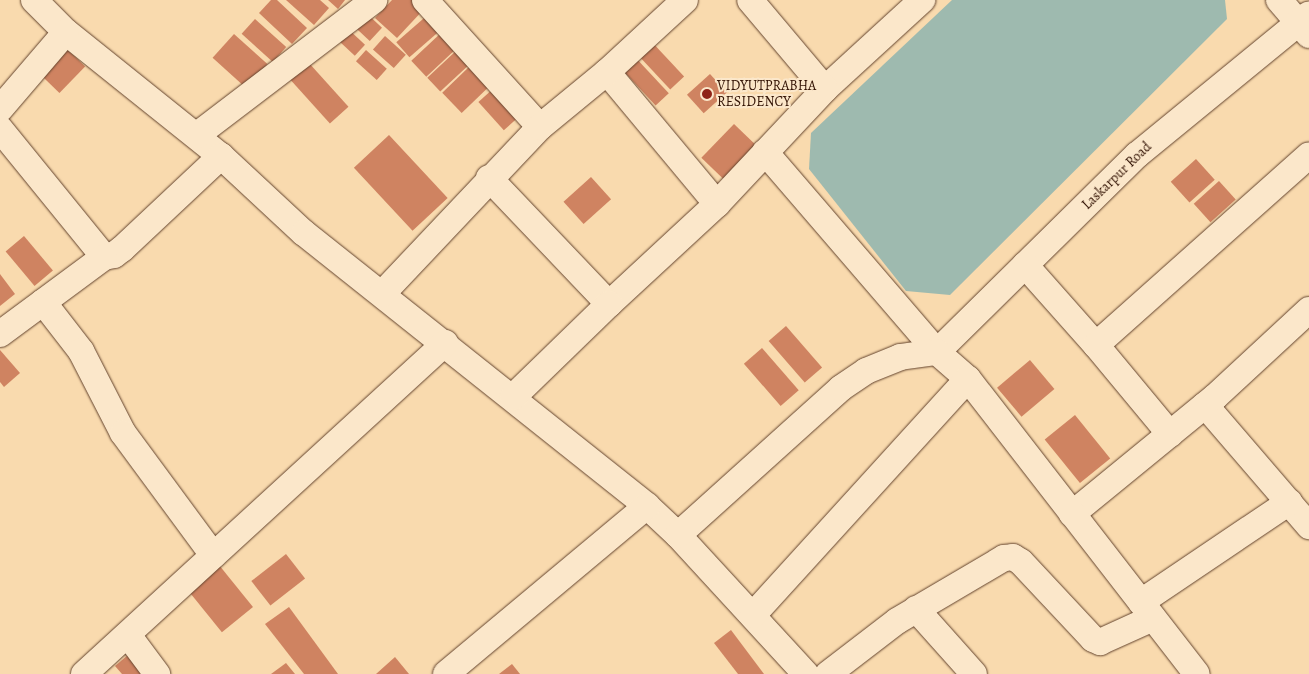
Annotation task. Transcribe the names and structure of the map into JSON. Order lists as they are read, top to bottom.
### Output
{
  "streets": {
    "street": ["Laskarpur Road"]
  },
  "places": ["VIDYUTPRABHA RESIDENCY"]
}
